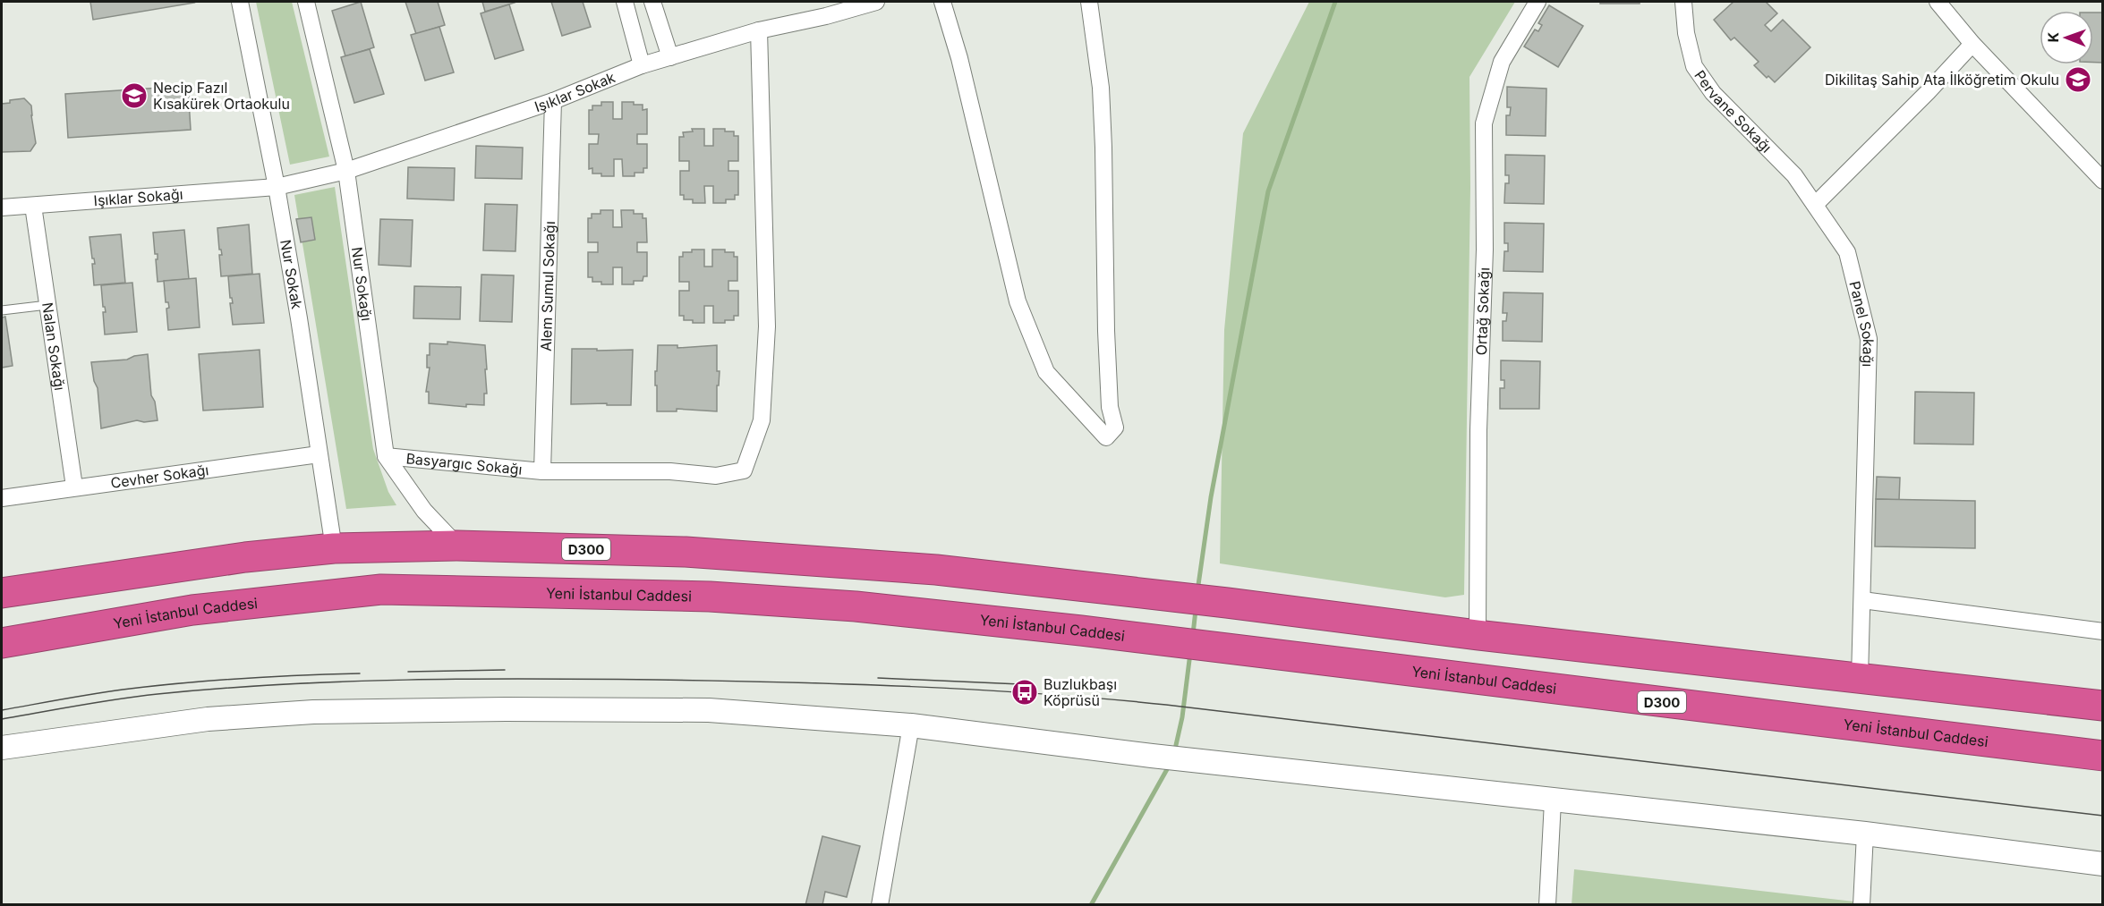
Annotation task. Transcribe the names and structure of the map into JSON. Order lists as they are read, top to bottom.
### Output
{
  "streets": {
    "highway": ["D300", "Yeni İstanbul Caddesi"],
    "street": [
      "Işıklar Sokak",
      "Pervane Sokağı",
      "Işıklar Sokağı",
      "Nur Sokak",
      "Nur Sokağı",
      "Alem Sumul Sokağı",
      "Ortağ Sokağı",
      "Panel Sokağı",
      "Nalan Sokağı",
      "Basyargıc Sokağı",
      "Cevher Sokağı"
    ]
  },
  "crossings": [
    ["Işıklar Sokak", "Işıklar Sokağı"],
    ["Işıklar Sokak", "Nur Sokak"],
    ["Işıklar Sokak", "Nur Sokağı"],
    ["Işıklar Sokak", "Alem Sumul Sokağı"],
    ["Işıklar Sokak", "Basyargıc Sokağı"],
    ["Pervane Sokağı", "Panel Sokağı"],
    ["Işıklar Sokağı", "Nur Sokak"],
    ["Işıklar Sokağı", "Nalan Sokağı"],
    ["Nur Sokak", "Cevher Sokağı"],
    ["Nur Sokak", "D300"],
    ["Nur Sokağı", "Basyargıc Sokağı"],
    ["Nur Sokağı", "D300"],
    ["Alem Sumul Sokağı", "Basyargıc Sokağı"],
    ["Ortağ Sokağı", "D300"],
    ["Panel Sokağı", "D300"],
    ["Nalan Sokağı", "Cevher Sokağı"]
  ],
  "places": {
    "school or university": ["Dikilitaş Sahip Ata İlköğretim Okulu", "Necip Fazıl Kısakürek Ortaokulu"],
    "bus stop": ["Buzlukbaşı Köprüsü"]
  },
  "north": "left"
}
